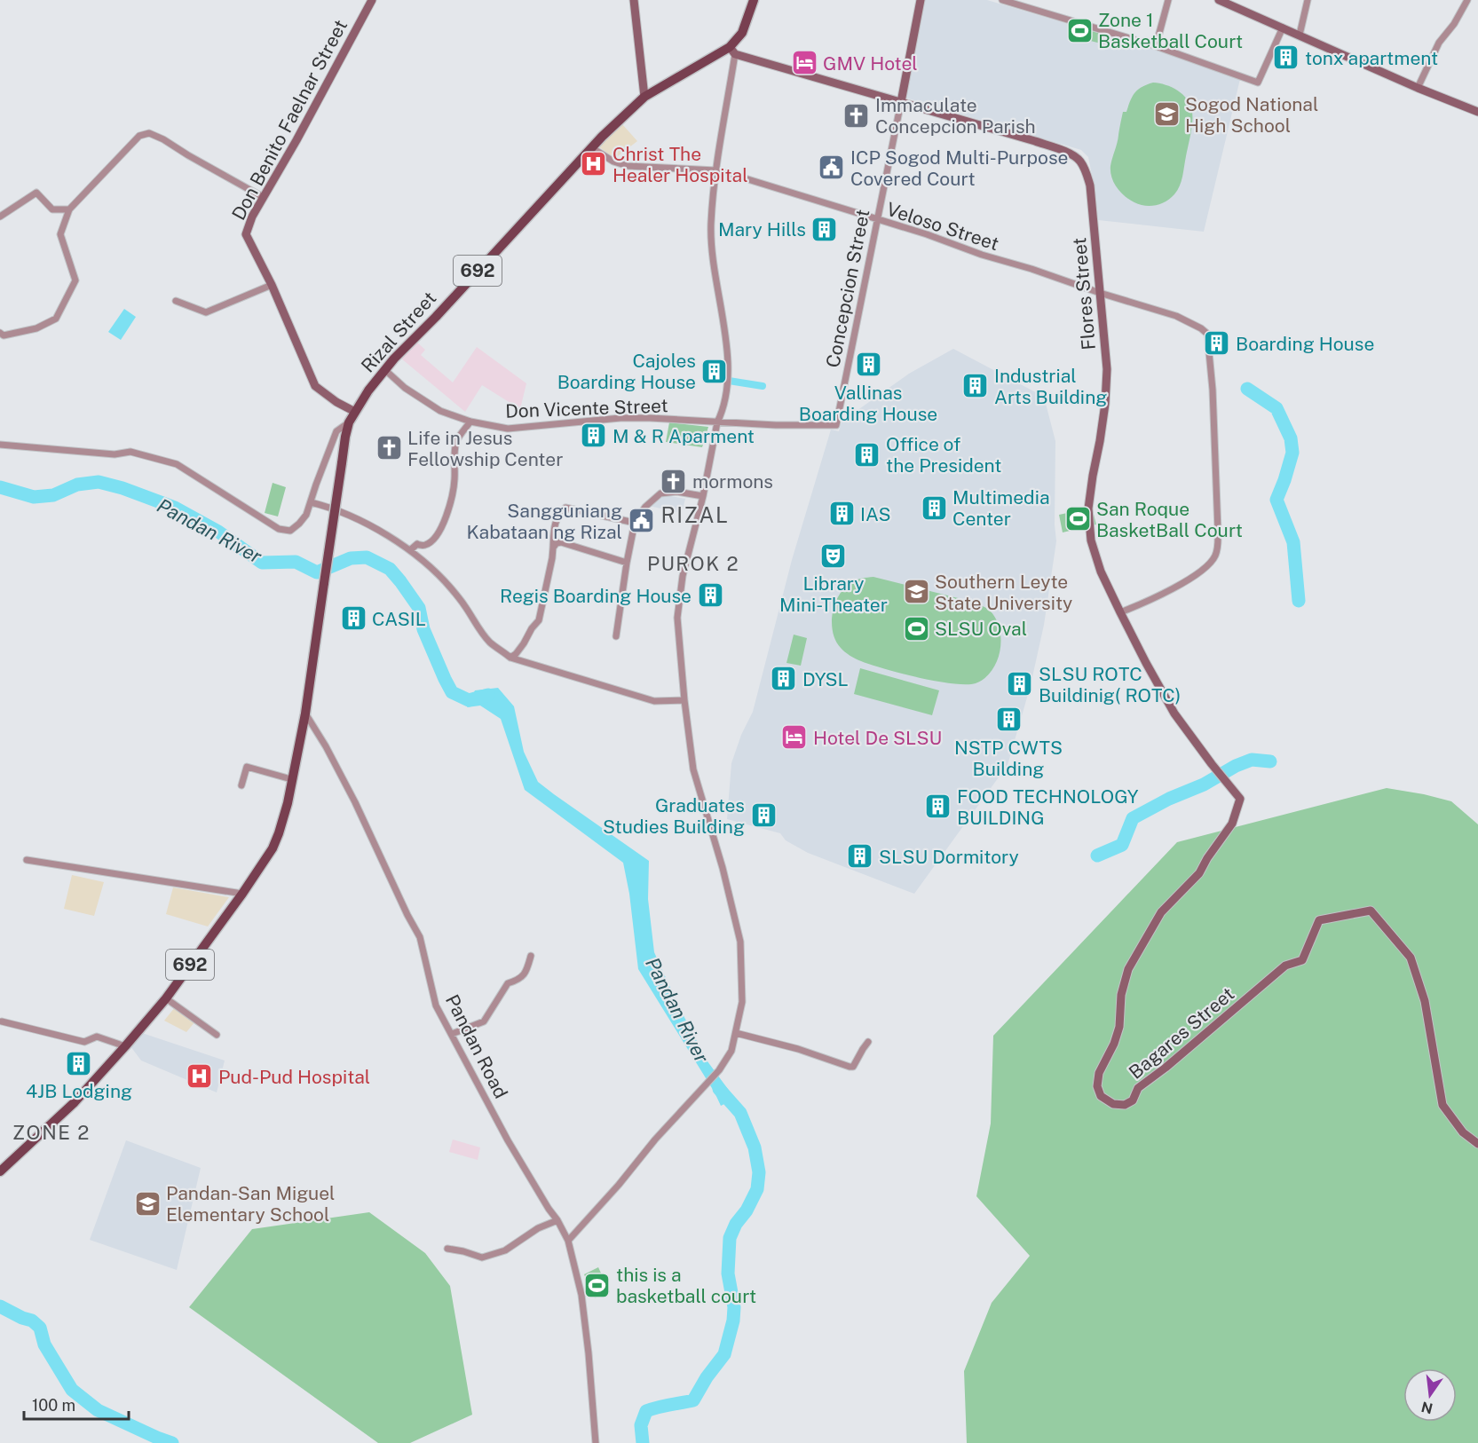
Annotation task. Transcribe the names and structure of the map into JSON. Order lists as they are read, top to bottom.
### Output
{
  "streets": {
    "main road": ["692", "Rizal Street"],
    "street": [
      "Don Benito Faelnar Street",
      "Veloso Street",
      "Concepcion Street",
      "Flores Street",
      "Don Vicente Street",
      "Bagares Street",
      "Pandan Road"
    ]
  },
  "crossings": [
    ["Don Benito Faelnar Street", "Rizal Street"],
    ["Veloso Street", "Concepcion Street"],
    ["Veloso Street", "Flores Street"],
    ["Veloso Street", "Rizal Street"],
    ["692", "Rizal Street"],
    ["692", "Pandan Road"],
    ["Concepcion Street", "Flores Street"],
    ["Concepcion Street", "Don Vicente Street"],
    ["Flores Street", "Rizal Street"],
    ["Flores Street", "Bagares Street"],
    ["Rizal Street", "Don Vicente Street"],
    ["Rizal Street", "Pandan Road"]
  ],
  "districts": ["RIZAL", "PUROK 2", "ZONE 2"],
  "water": ["Pandan River"],
  "places": {
    "sports": [
      "Zone 1 Basketball Court",
      "San Roque BasketBall Court",
      "SLSU Oval",
      "this is a basketball court"
    ],
    "building": [
      "tonx apartment",
      "Mary Hills",
      "Boarding House",
      "Vallinas Boarding House",
      "Cajoles Boarding House",
      "Industrial Arts Building",
      "M & R Aparment",
      "Office of the President",
      "Multimedia Center",
      "IAS",
      "Regis Boarding House",
      "CASIL",
      "DYSL",
      "SLSU ROTC Buildinig( ROTC)",
      "NSTP CWTS Building",
      "FOOD TECHNOLOGY BUILDING",
      "Graduates Studies Building",
      "SLSU Dormitory",
      "4JB Lodging"
    ],
    "hotel": ["GMV Hotel", "Hotel De SLSU"],
    "school or university": ["Sogod National High School", "Southern Leyte State University", "Pandan-San Miguel Elementary School"],
    "church": ["Immaculate Concepcion Parish", "Life in Jesus Fellowship Center", "mormons"],
    "hospital": ["Christ The Healer Hospital", "Pud-Pud Hospital"],
    "public building": ["ICP Sogod Multi-Purpose Covered Court", "Sangguniang Kabataan ng Rizal"],
    "theatre": ["Library Mini-Theater"]
  },
  "scale_bar": "100 m",
  "north": "bottom"
}
